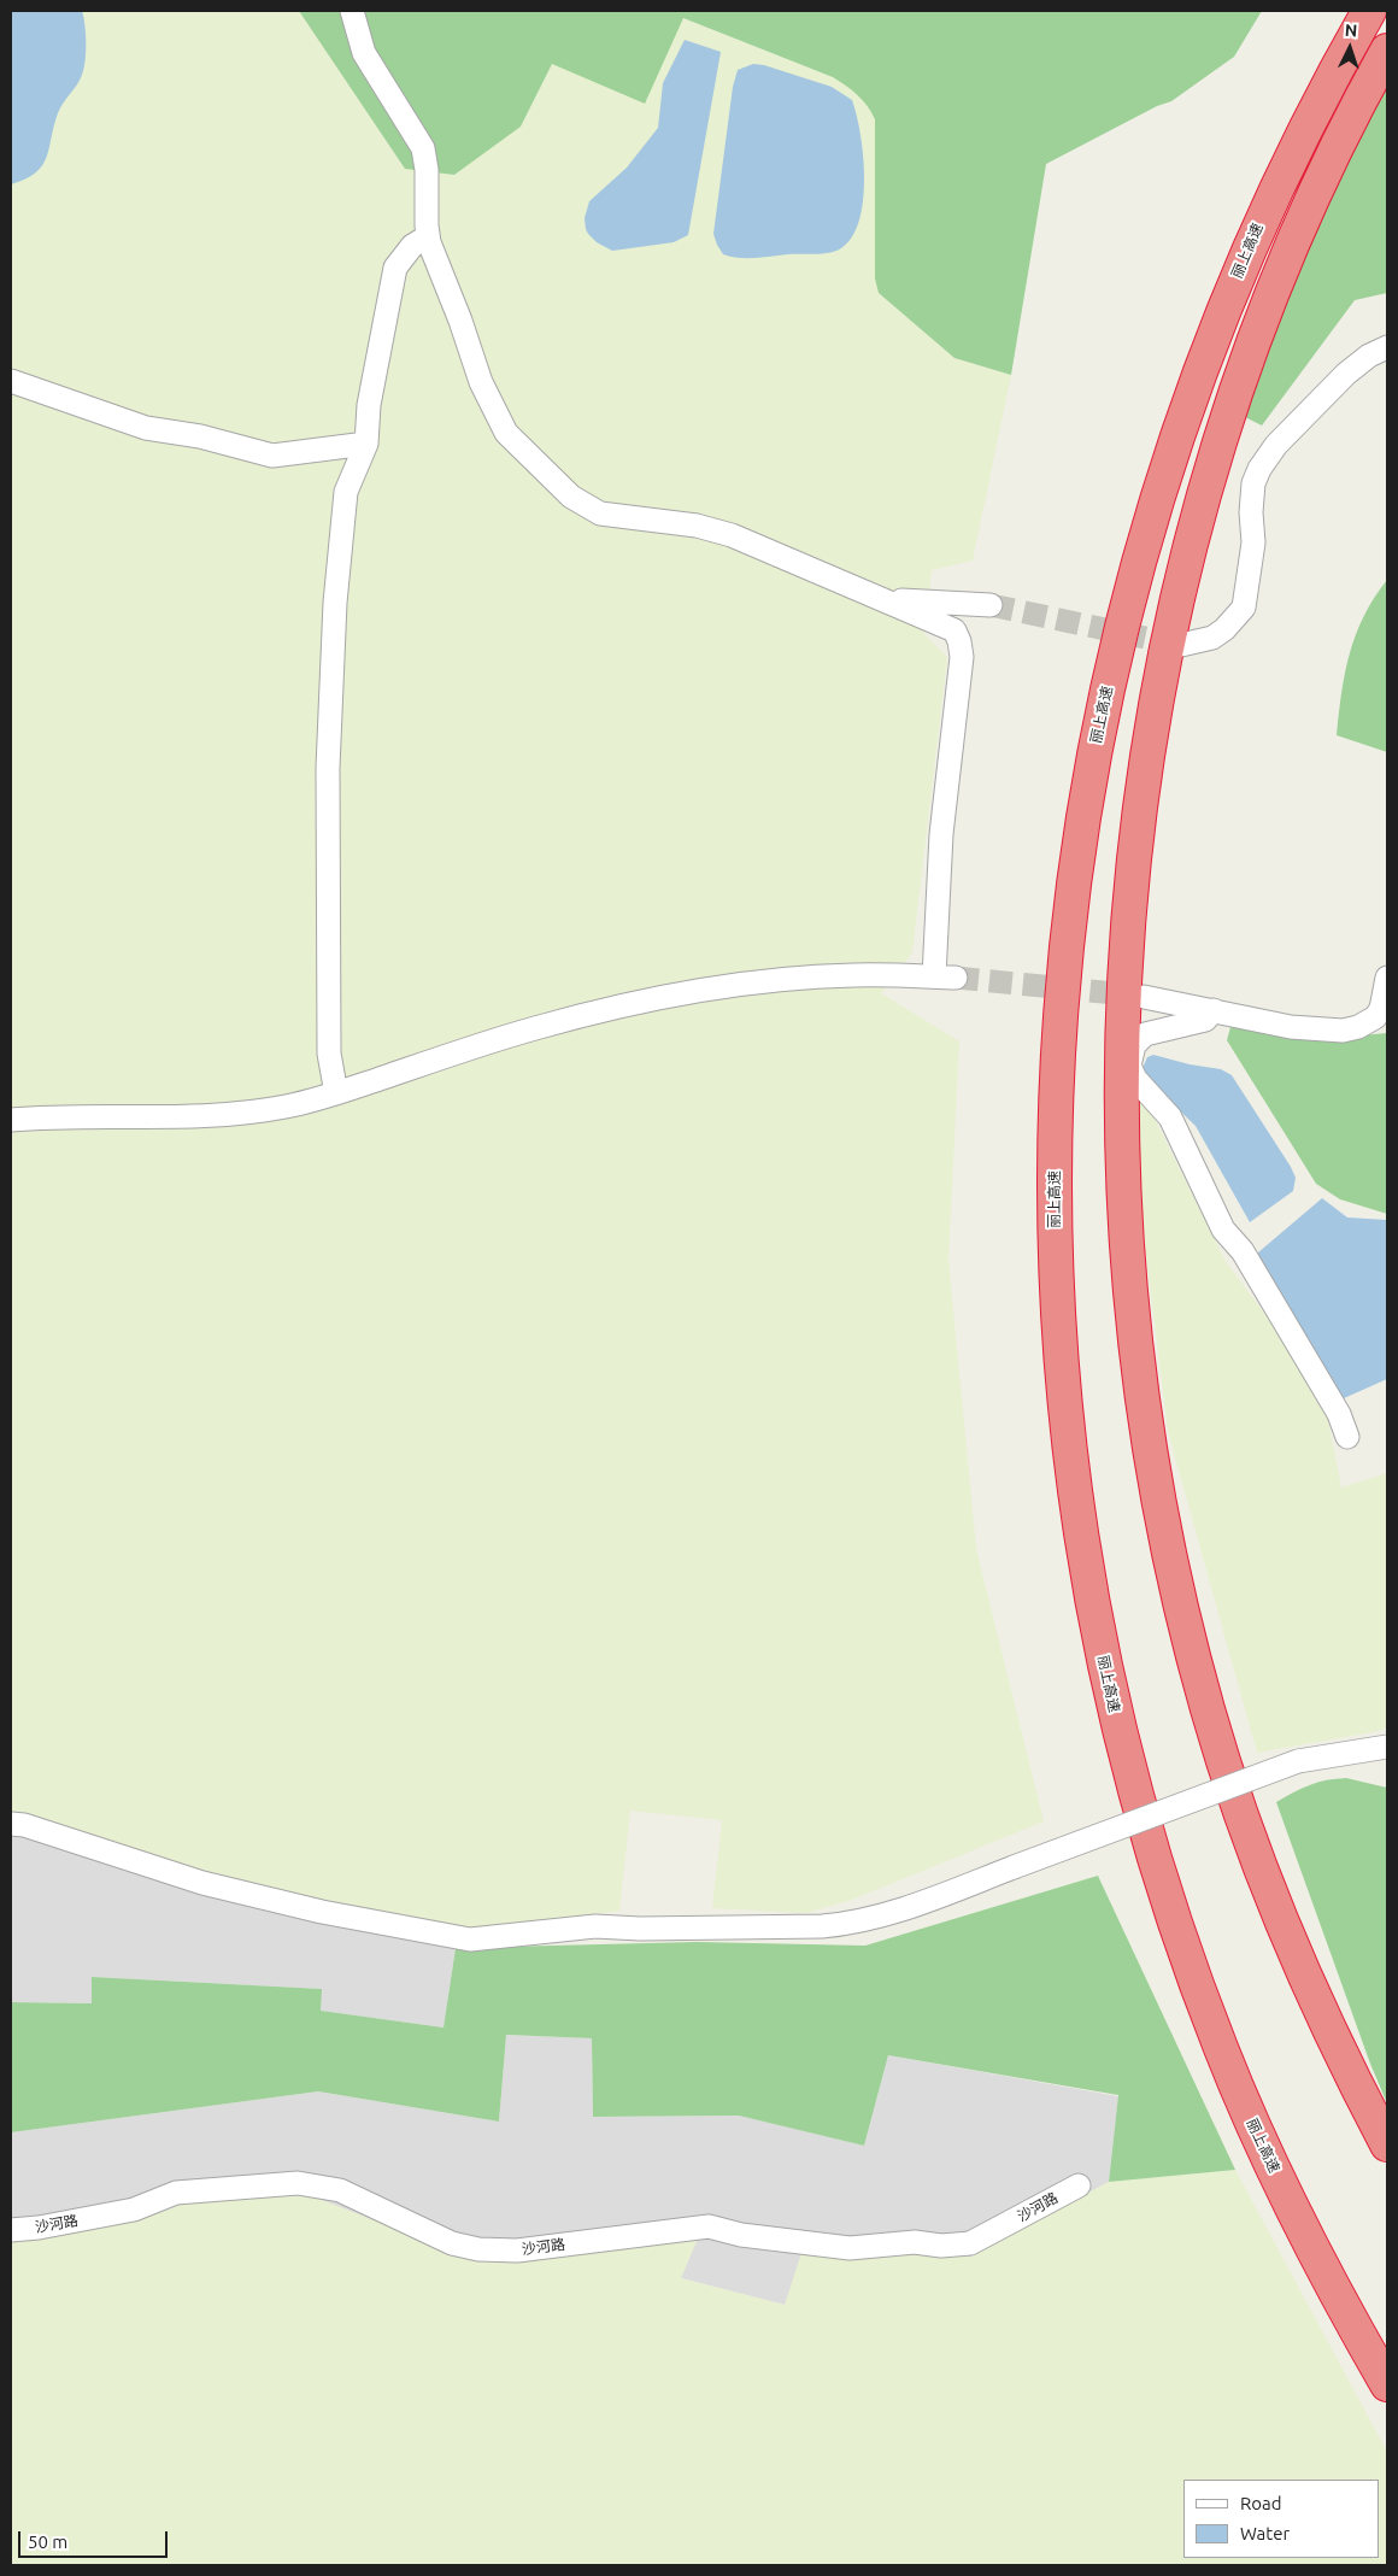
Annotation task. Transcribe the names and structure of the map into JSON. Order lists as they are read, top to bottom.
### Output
{
  "streets": {
    "highway": ["丽上高速"],
    "street": ["沙河路"]
  },
  "legend": ["Road", "Water"],
  "scale_bar": "50 m",
  "north": "top"
}
